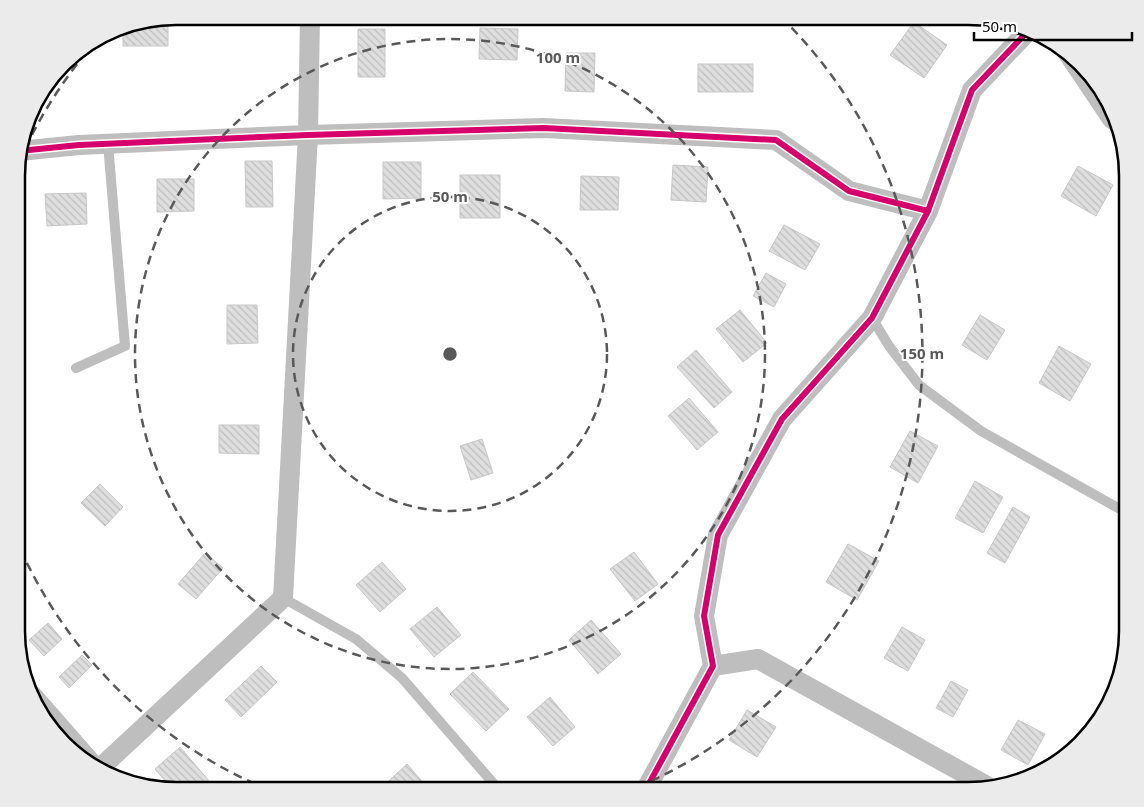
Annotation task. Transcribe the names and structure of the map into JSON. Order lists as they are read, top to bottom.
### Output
{
  "scale_bar": "50 m",
  "rings": ["100 m", "50 m", "150 m"]
}
